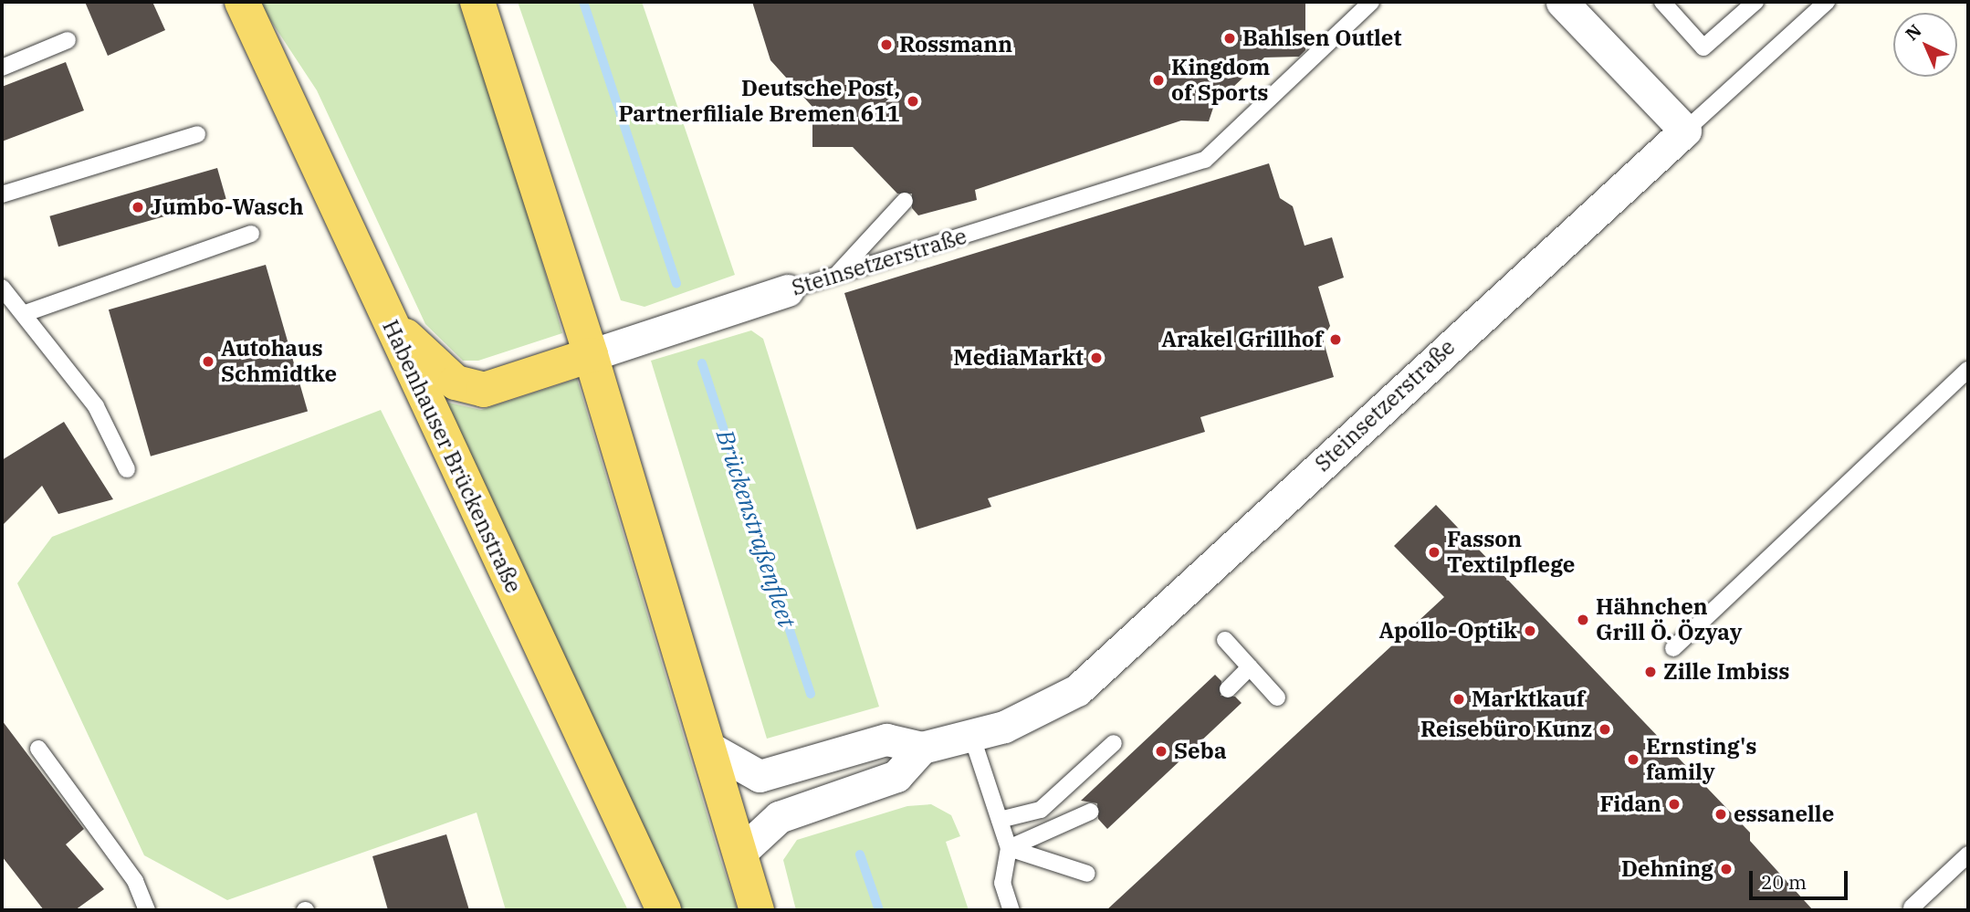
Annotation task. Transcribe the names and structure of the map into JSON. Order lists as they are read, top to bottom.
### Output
{
  "streets": {
    "main road": ["Habenhauser Brückenstraße"],
    "street": ["Steinsetzerstraße"]
  },
  "water": ["Brückenstraßenfleet"],
  "places": [
    "Bahlsen Outlet",
    "Rossmann",
    "Kingdom of Sports",
    "Deutsche Post, Partnerfiliale Bremen 611",
    "Jumbo-Wasch",
    "Arakel Grillhof",
    "MediaMarkt",
    "Autohaus Schmidtke",
    "Fasson Textilpflege",
    "Hähnchen Grill Ö. Özyay",
    "Apollo-Optik",
    "Zille Imbiss",
    "Marktkauf",
    "Reisebüro Kunz",
    "Seba",
    "Ernsting's family",
    "Fidan",
    "essanelle",
    "Dehning"
  ],
  "scale_bar": "20 m",
  "north": "top left"
}
